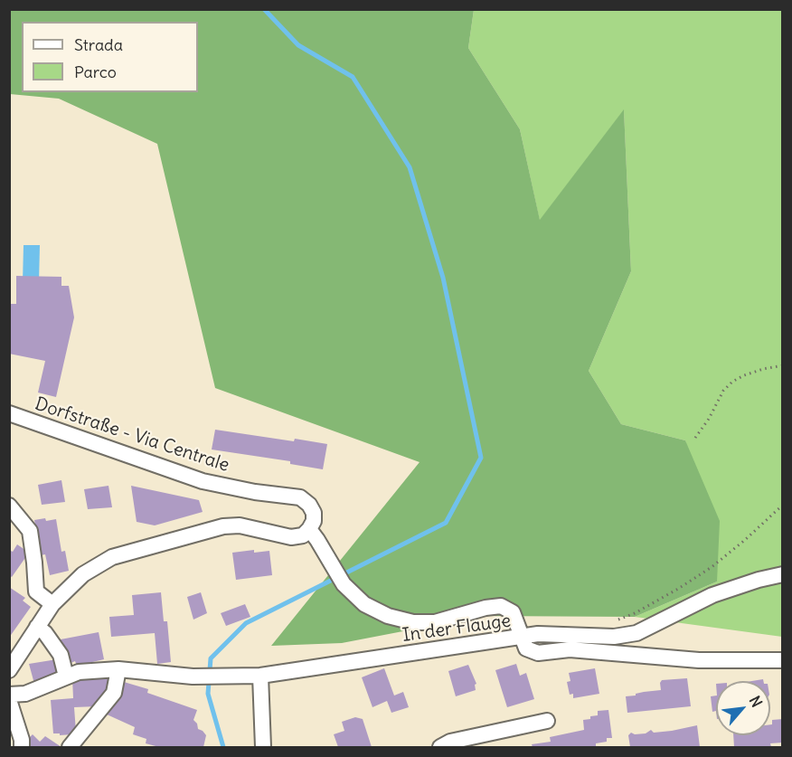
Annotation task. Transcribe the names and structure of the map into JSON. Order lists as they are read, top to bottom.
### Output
{
  "streets": {
    "street": ["Dorfstraße - Via Centrale", "In der Flauge"]
  },
  "legend": ["Strada", "Parco"],
  "north": "top right"
}
